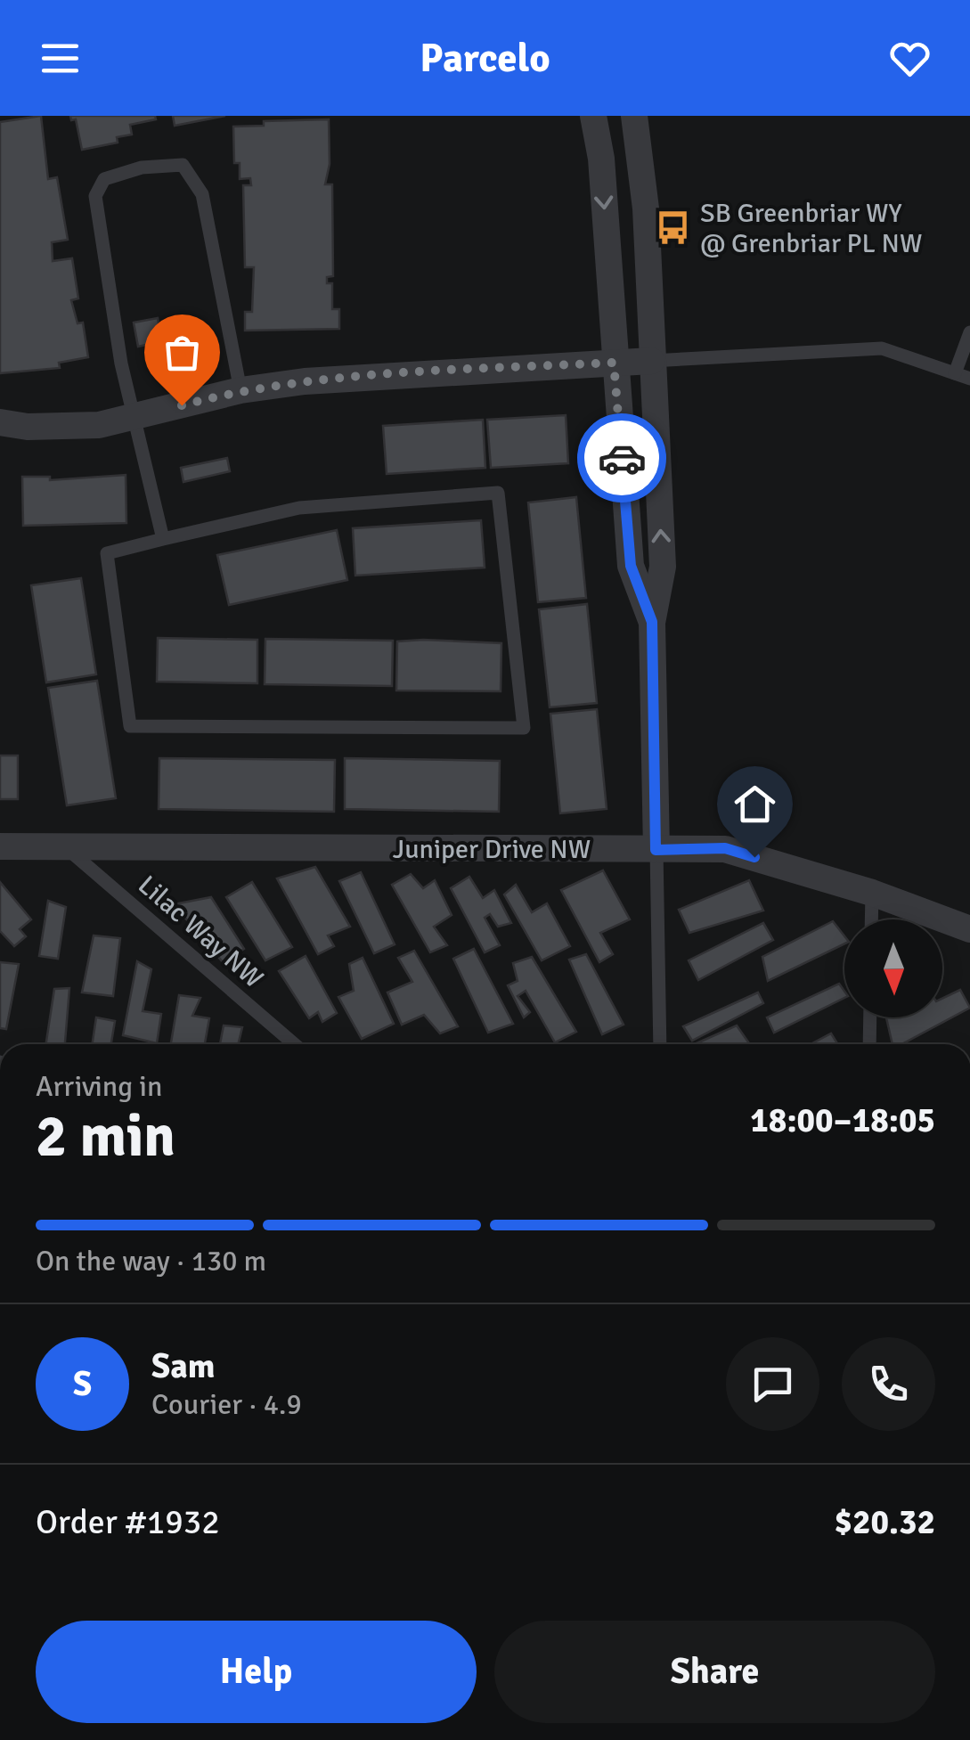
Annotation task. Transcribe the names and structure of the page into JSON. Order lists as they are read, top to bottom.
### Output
{
  "streets": {
    "street": ["Juniper Drive NW"],
    "lane": ["Lilac Way NW"]
  },
  "crossings": [
    ["Juniper Drive NW", "Lilac Way NW"]
  ],
  "places": {
    "bus stop": ["SB Greenbriar WY @ Grenbriar PL NW"]
  },
  "north": "bottom",
  "page": {
    "header": "Parcelo",
    "heading": ["2 min", "Arriving in", "18:00–18:05"],
    "panel": [
      "Sam",
      "Courier · 4.9",
      "Order #1932",
      "$20.32"
    ],
    "bar": "On the way · 130 m",
    "round": "S",
    "buttons": ["Help", "Share"]
  }
}
